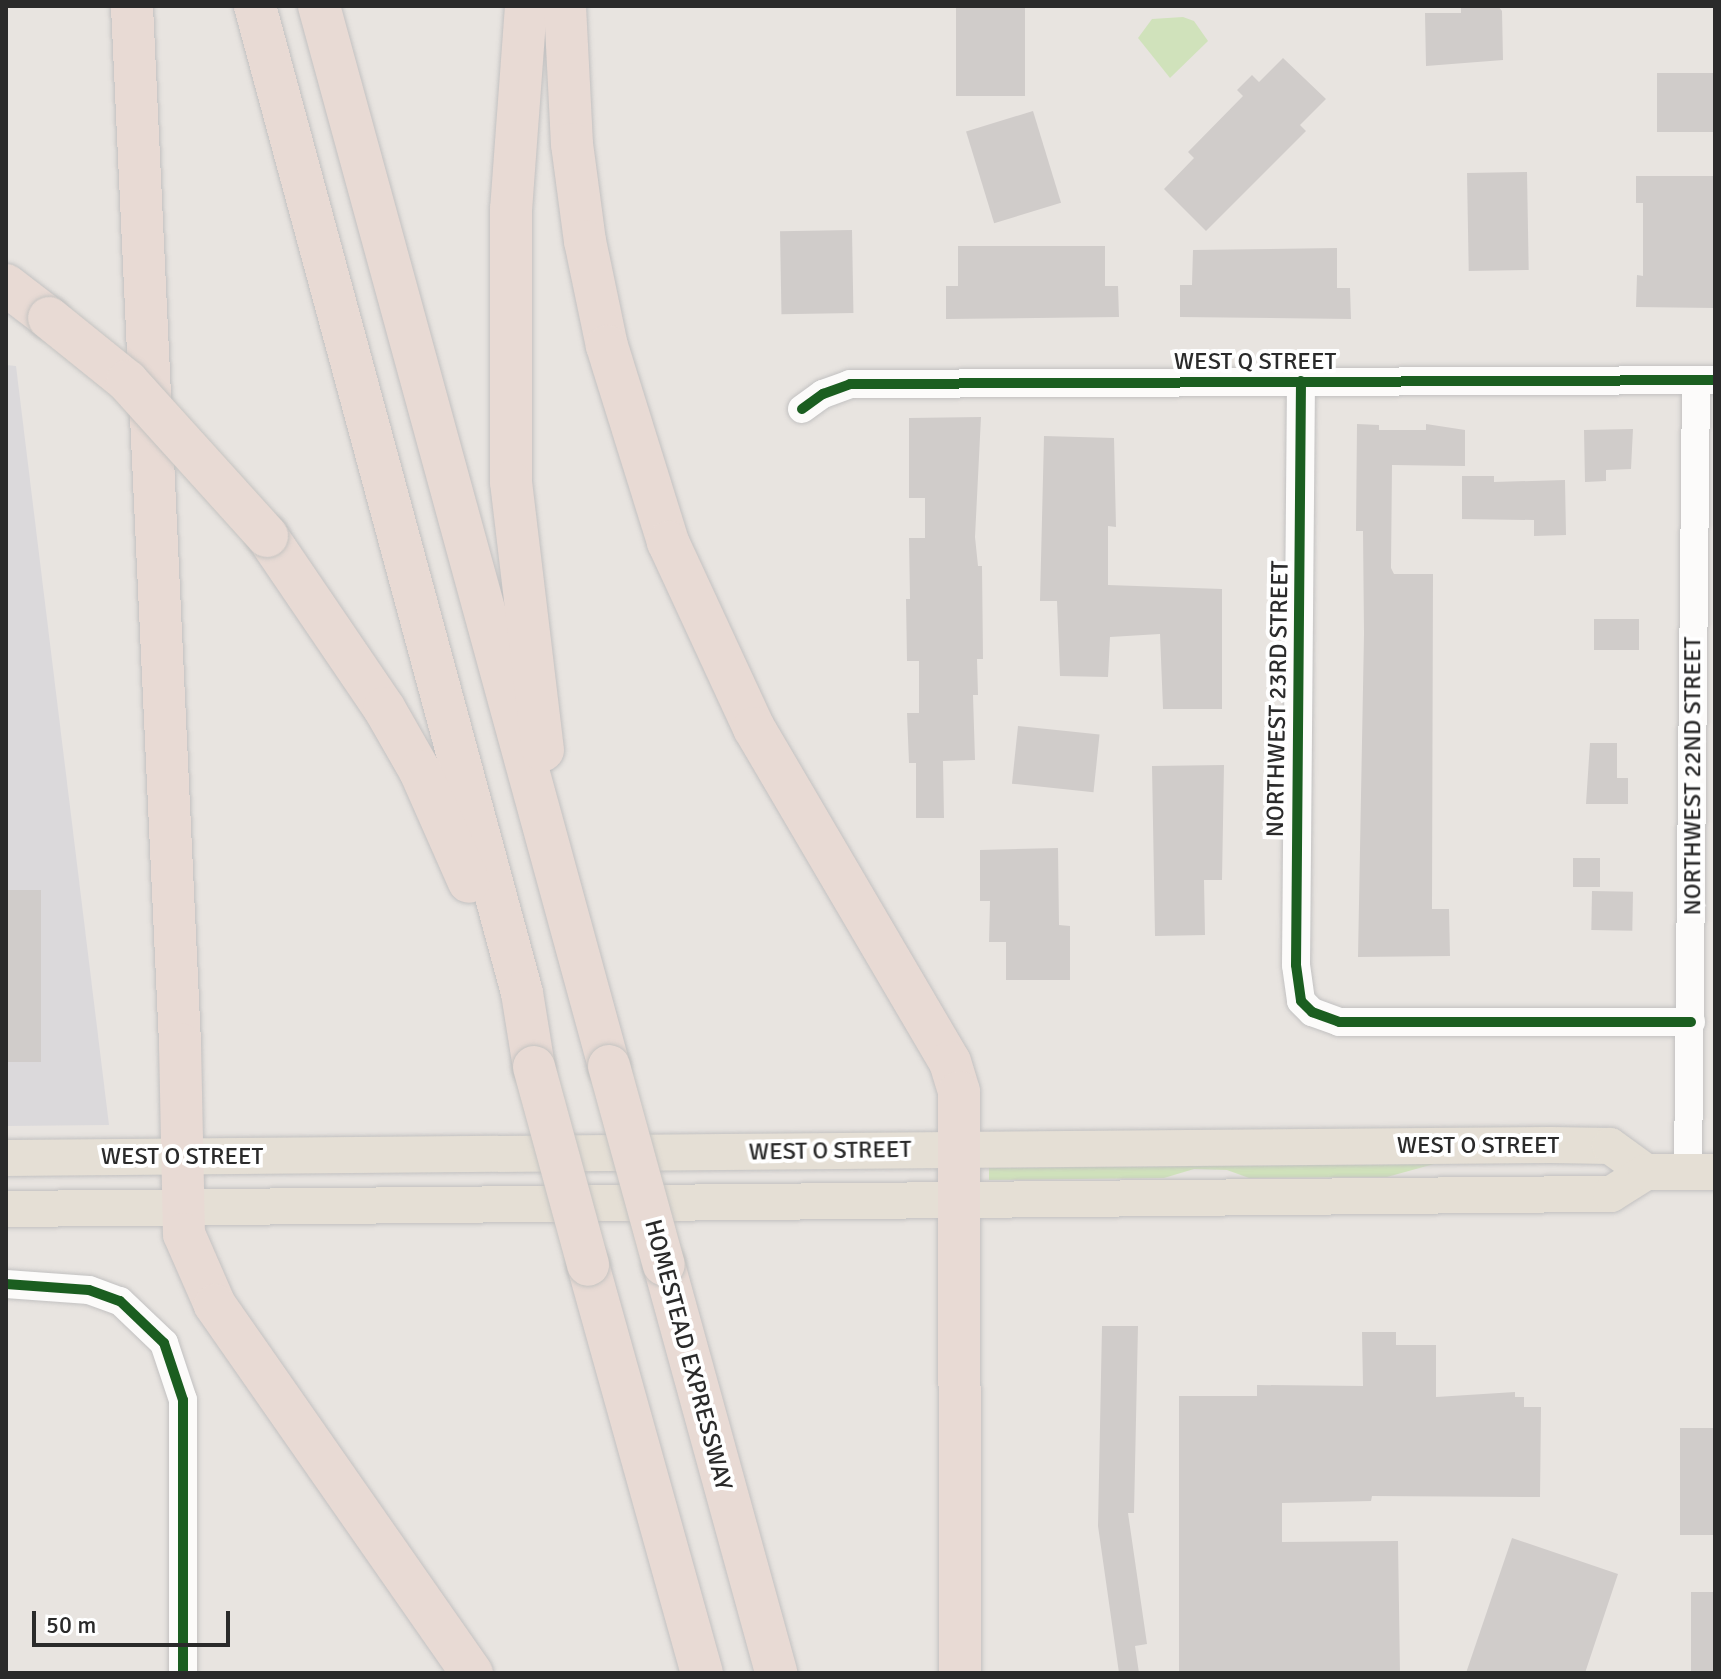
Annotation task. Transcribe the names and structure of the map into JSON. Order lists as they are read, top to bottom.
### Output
{
  "streets": {
    "highway": ["HOMESTEAD EXPRESSWAY"],
    "main road": ["WEST O STREET"],
    "street": ["WEST Q STREET", "NORTHWEST 23RD STREET", "NORTHWEST 22ND STREET"]
  },
  "crossings": [
    ["WEST Q STREET", "NORTHWEST 23RD STREET"],
    ["WEST Q STREET", "NORTHWEST 22ND STREET"],
    ["NORTHWEST 23RD STREET", "NORTHWEST 22ND STREET"]
  ],
  "scale_bar": "50 m"
}
